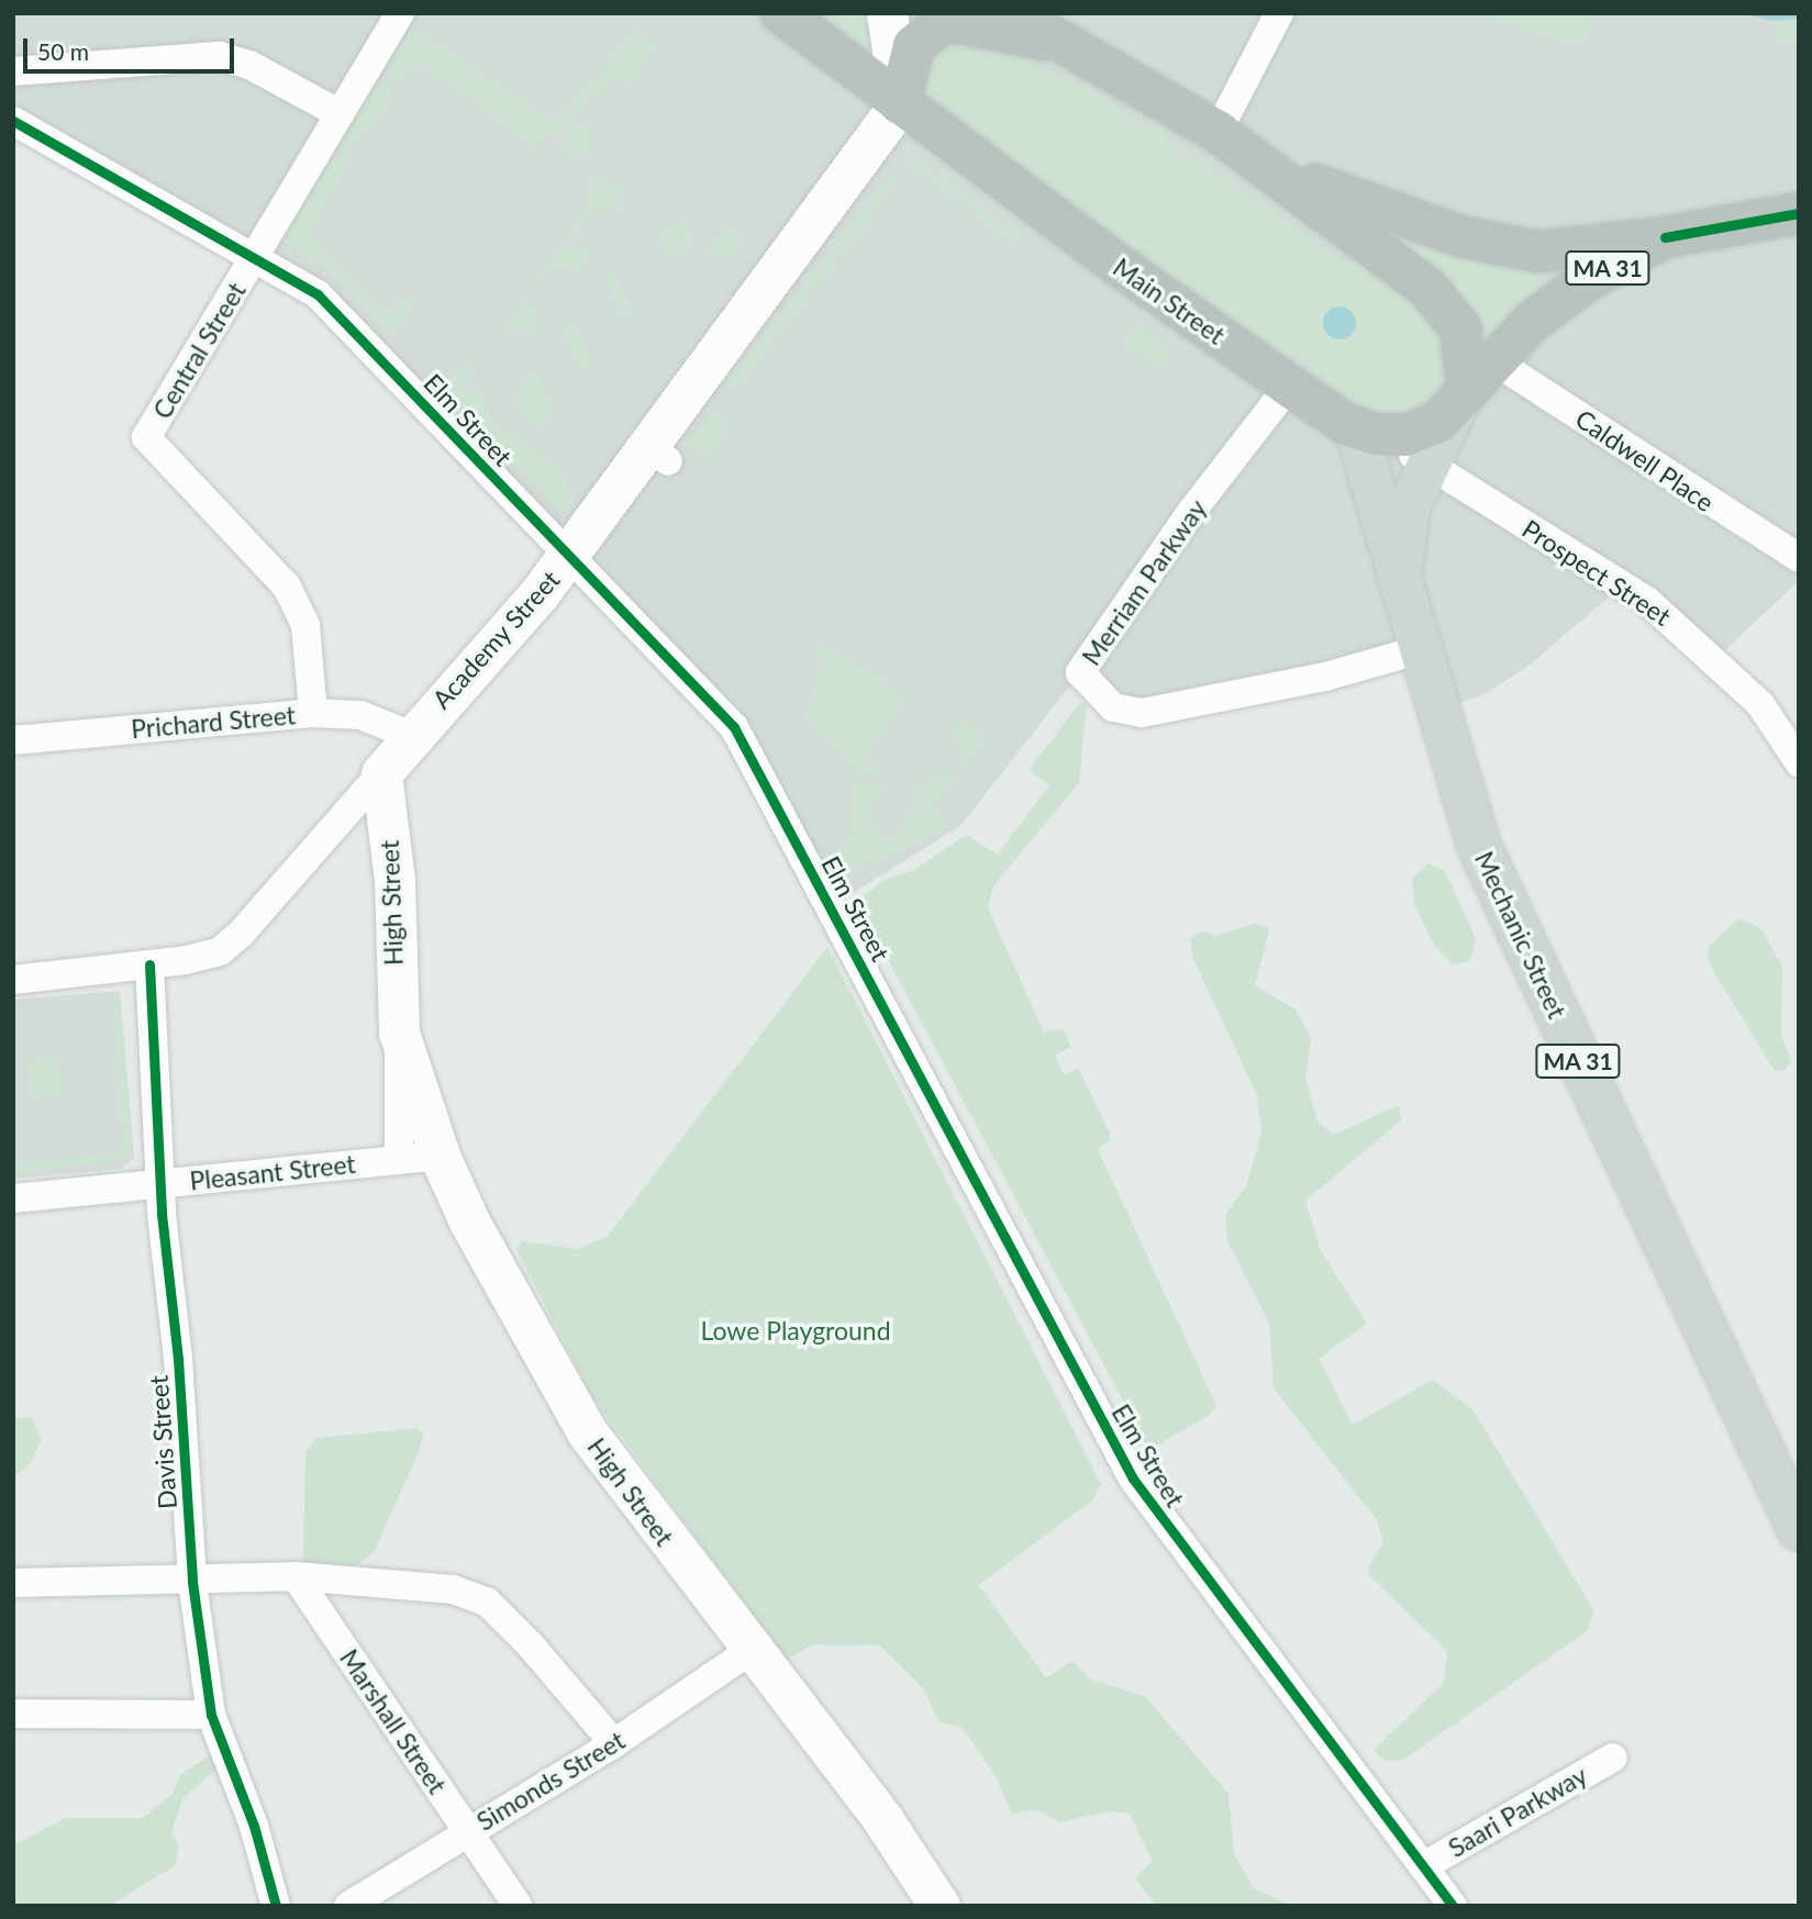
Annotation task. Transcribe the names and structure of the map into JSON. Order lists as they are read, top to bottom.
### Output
{
  "streets": {
    "highway": ["MA 31", "Main Street"],
    "main road": ["Academy Street", "High Street", "Mechanic Street"],
    "street": [
      "Central Street",
      "Elm Street",
      "Caldwell Place",
      "Prospect Street",
      "Merriam Parkway",
      "Prichard Street",
      "Pleasant Street",
      "Davis Street",
      "Marshall Street",
      "Simonds Street",
      "Saari Parkway"
    ]
  },
  "crossings": [
    ["Main Street", "Caldwell Place"],
    ["Main Street", "Prospect Street"],
    ["Main Street", "Merriam Parkway"],
    ["Main Street", "Academy Street"],
    ["Main Street", "Mechanic Street"],
    ["Central Street", "Elm Street"],
    ["Central Street", "Prichard Street"],
    ["Elm Street", "Academy Street"],
    ["Elm Street", "Saari Parkway"],
    ["Prospect Street", "Mechanic Street"],
    ["Merriam Parkway", "Mechanic Street"],
    ["Academy Street", "Prichard Street"],
    ["Academy Street", "High Street"],
    ["Academy Street", "Davis Street"],
    ["High Street", "Pleasant Street"],
    ["High Street", "Simonds Street"],
    ["Pleasant Street", "Davis Street"],
    ["Marshall Street", "Simonds Street"]
  ],
  "parks": ["Lowe Playground"],
  "scale_bar": "50 m"
}
